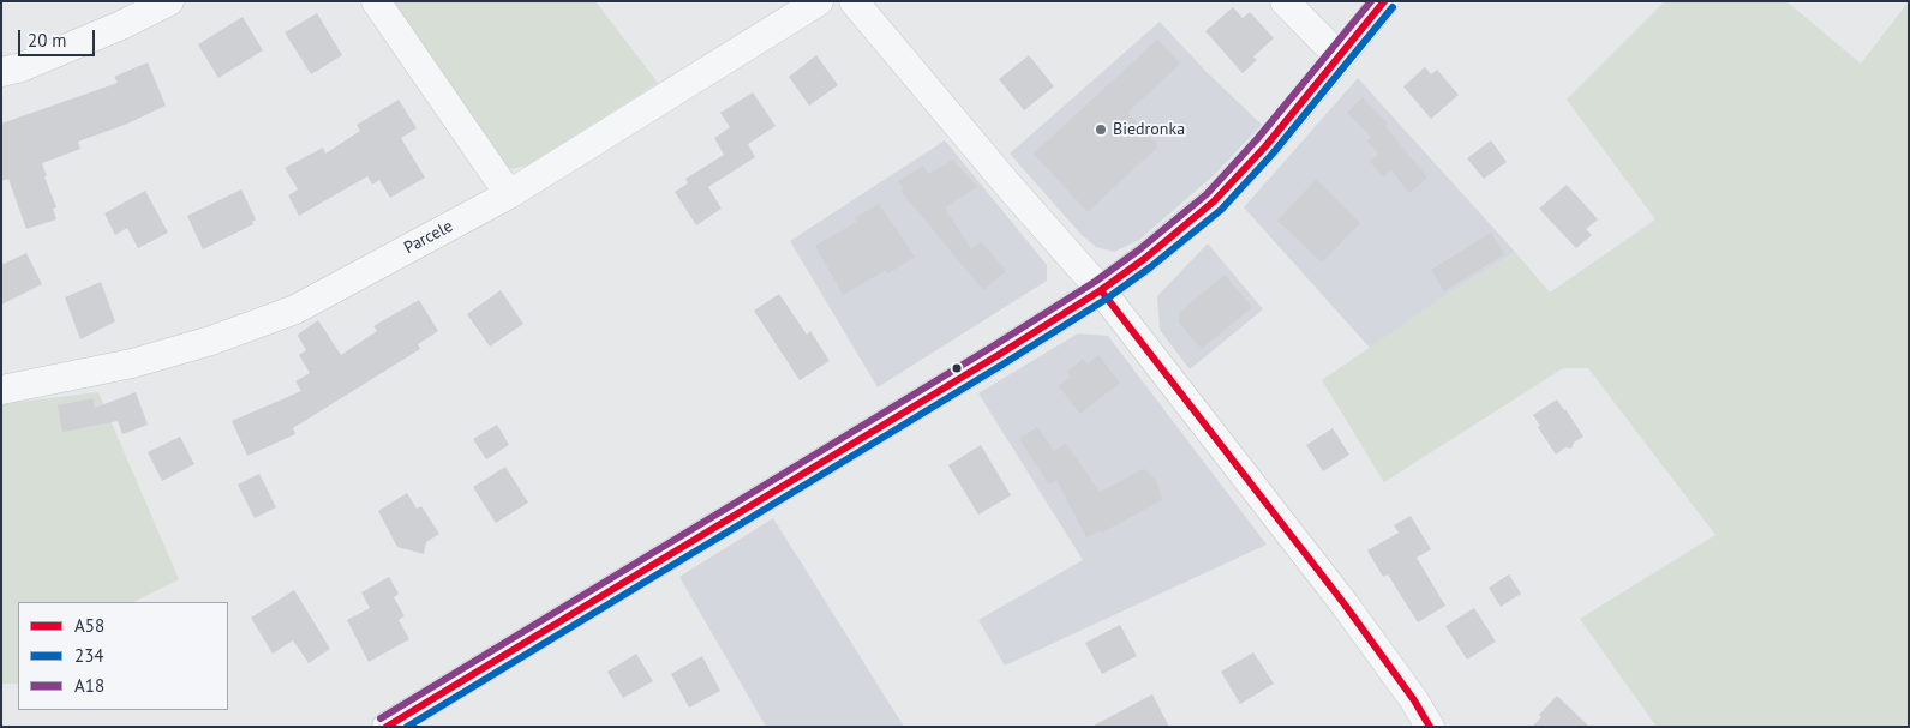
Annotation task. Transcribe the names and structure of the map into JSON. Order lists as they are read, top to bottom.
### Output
{
  "streets": {
    "street": ["Parcele"]
  },
  "places": ["Biedronka"],
  "lines": ["transit line A58", "transit line A18", "transit line 234"],
  "legend": ["A58", "234", "A18"],
  "scale_bar": "20 m"
}
